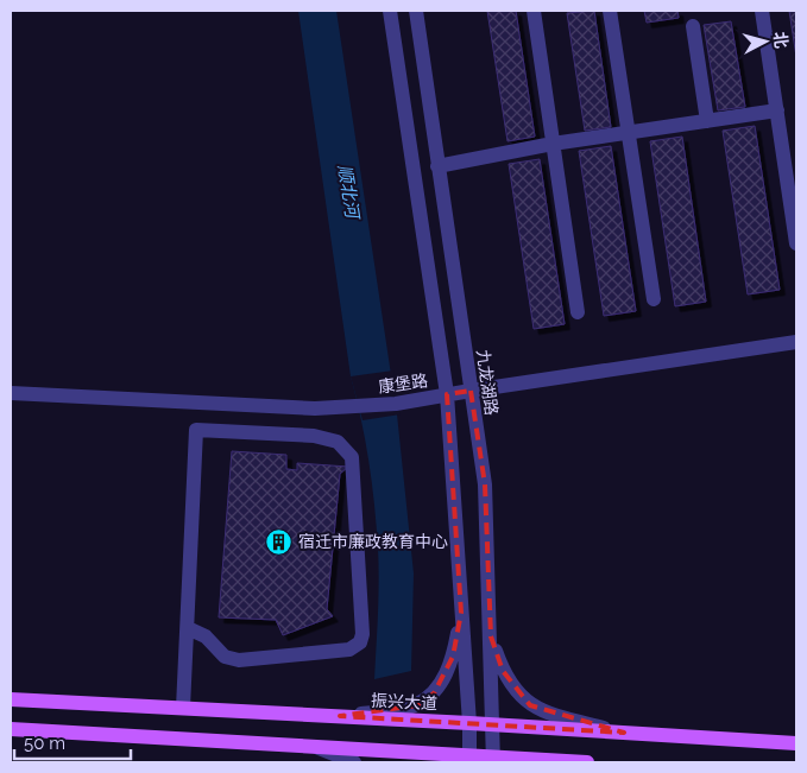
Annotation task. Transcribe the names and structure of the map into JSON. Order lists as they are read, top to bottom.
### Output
{
  "streets": {
    "main road": ["振兴大道"],
    "street": ["九龙湖路", "康堡路"]
  },
  "crossings": [
    ["九龙湖路", "康堡路"],
    ["九龙湖路", "振兴大道"]
  ],
  "water": ["顺北河"],
  "places": {
    "building": ["宿迁市廉政教育中心"]
  },
  "scale_bar": "50 m",
  "north": "right"
}
